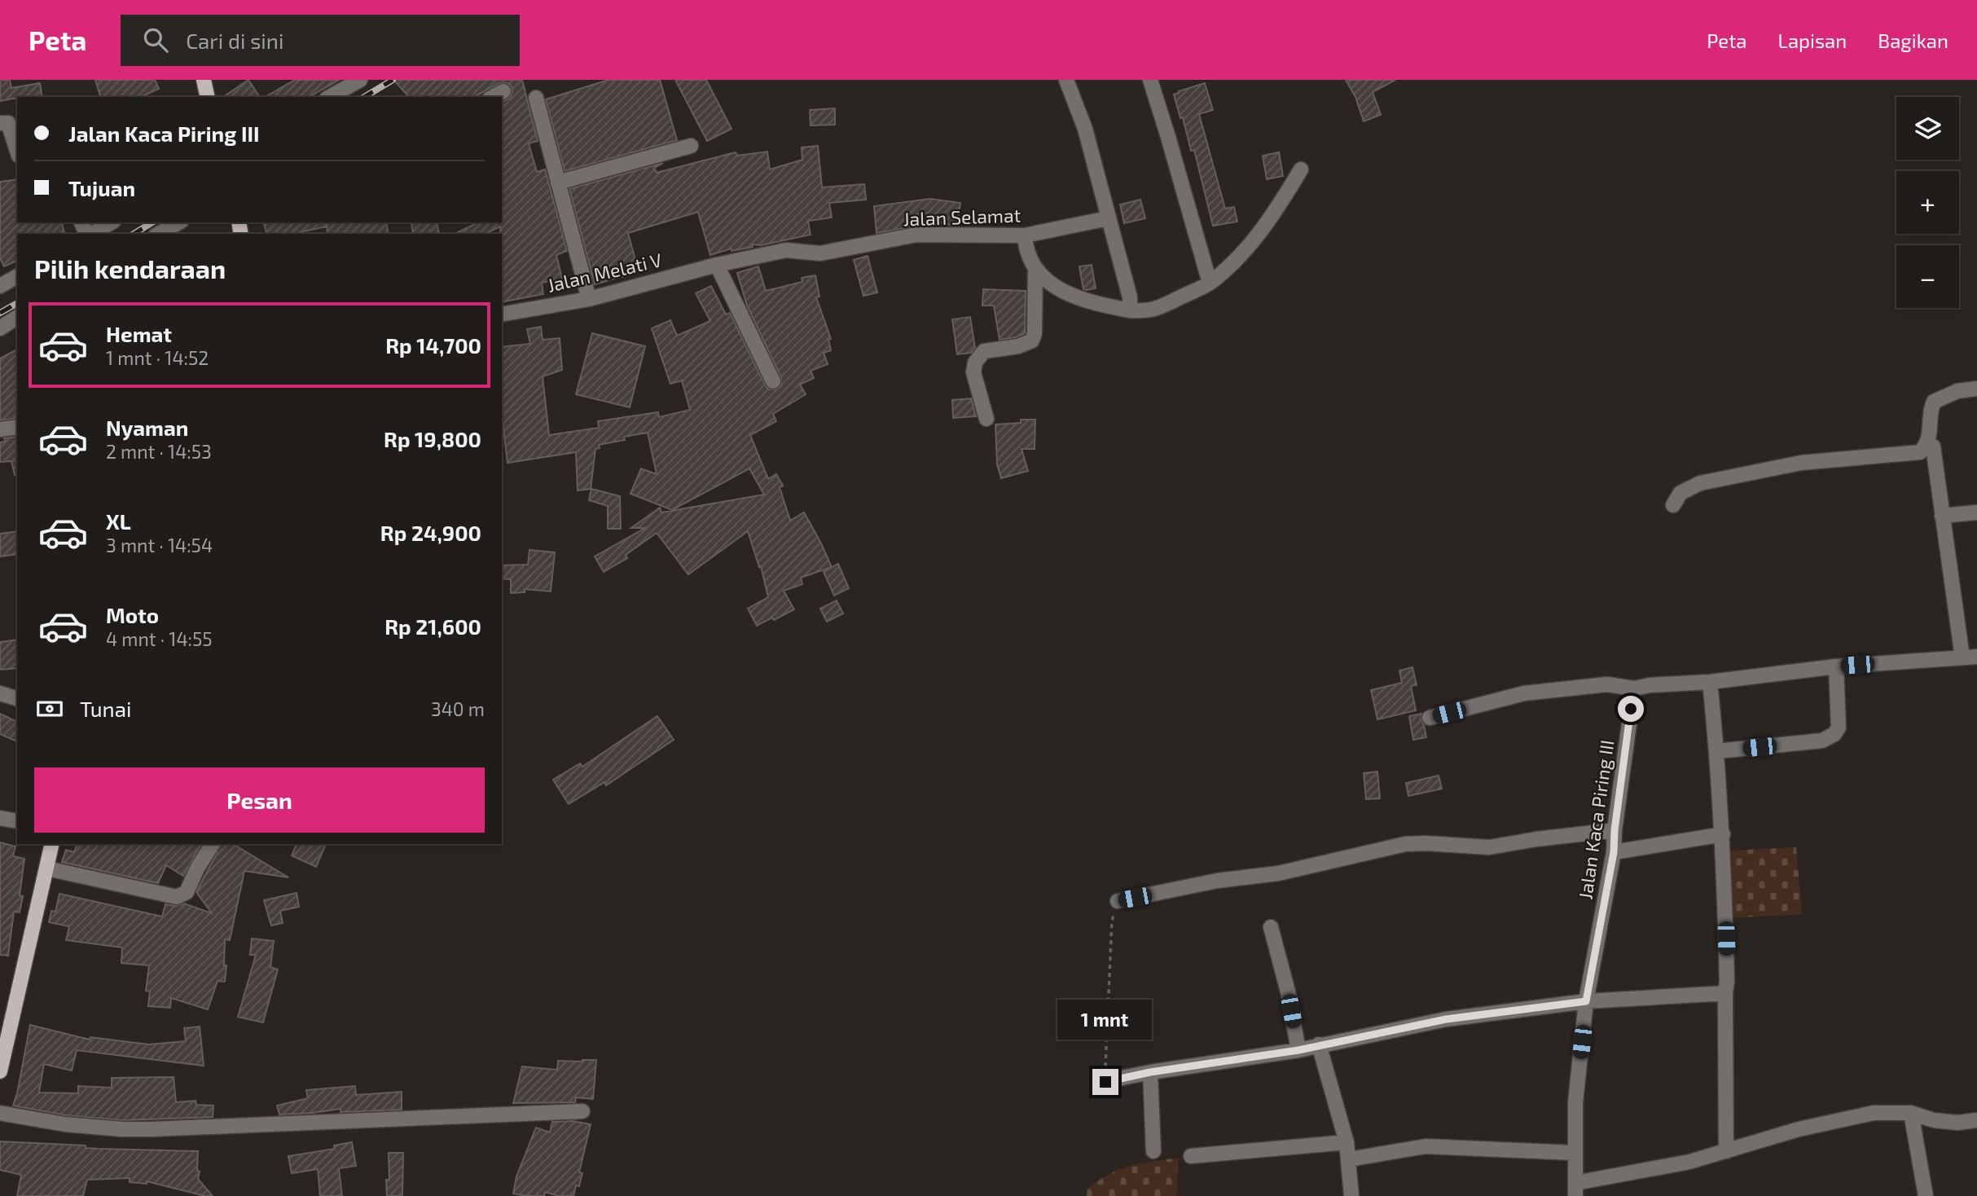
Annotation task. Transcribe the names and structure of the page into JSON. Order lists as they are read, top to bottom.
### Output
{
  "streets": {
    "street": ["Jalan Selamat", "Jalan Melati V", "Jalan Kaca Piring III"]
  },
  "crossings": [
    ["Jalan Selamat", "Jalan Melati V"]
  ],
  "page": {
    "header": "Peta",
    "search": "Cari di sini",
    "nav": ["Peta", "Lapisan", "Bagikan"],
    "map_buttons": ["+", "−"],
    "banner": ["Jalan Kaca Piring III", "Tujuan"],
    "heading": "Pilih kendaraan",
    "list": [
      {
        "name": "Hemat",
        "note": "1 mnt · 14:52",
        "value": "Rp 14,700"
      },
      {
        "name": "Nyaman",
        "note": "2 mnt · 14:53",
        "value": "Rp 19,800"
      },
      {
        "name": "XL",
        "note": "3 mnt · 14:54",
        "value": "Rp 24,900"
      },
      {
        "name": "Moto",
        "note": "4 mnt · 14:55",
        "value": "Rp 21,600"
      }
    ],
    "pay": ["Tunai", "340 m"],
    "buttons": "Pesan",
    "bubble": "1 mnt"
  }
}
